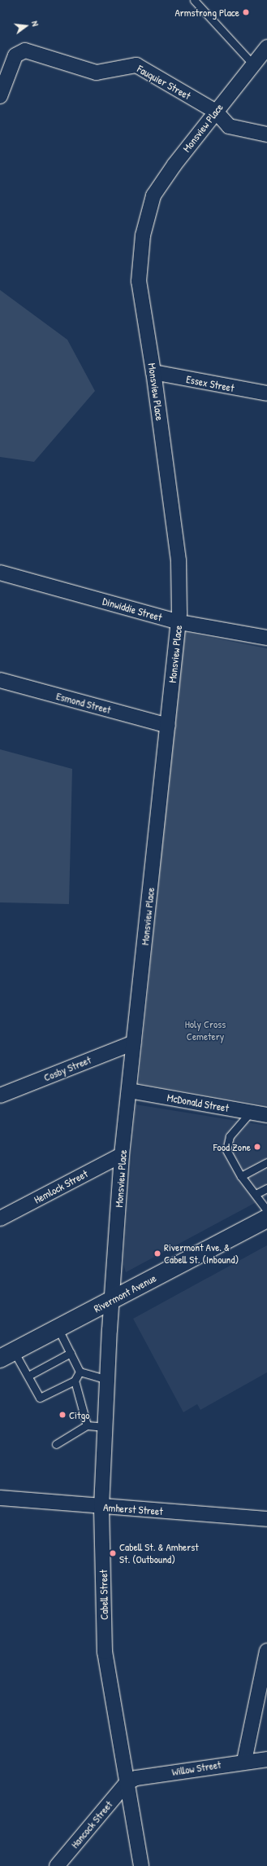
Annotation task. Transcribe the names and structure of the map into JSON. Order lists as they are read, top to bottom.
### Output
{
  "streets": {
    "main road": ["Rivermont Avenue"],
    "street": [
      "Fauquier Street",
      "Monsview Place",
      "Essex Street",
      "Dinwiddie Street",
      "Esmond Street",
      "Cosby Street",
      "McDonald Street",
      "Hemlock Street",
      "Amherst Street",
      "Cabell Street",
      "Willow Street",
      "Hancock Street"
    ]
  },
  "crossings": [
    ["Fauquier Street", "Monsview Place"],
    ["Monsview Place", "Essex Street"],
    ["Monsview Place", "Dinwiddie Street"],
    ["Monsview Place", "Esmond Street"],
    ["Monsview Place", "Cosby Street"],
    ["Monsview Place", "McDonald Street"],
    ["Monsview Place", "Hemlock Street"],
    ["Monsview Place", "Rivermont Avenue"],
    ["Monsview Place", "Cabell Street"],
    ["Rivermont Avenue", "Cabell Street"],
    ["Amherst Street", "Cabell Street"],
    ["Cabell Street", "Willow Street"],
    ["Cabell Street", "Hancock Street"],
    ["Willow Street", "Hancock Street"]
  ],
  "parks": ["Holy Cross Cemetery"],
  "places": [
    "Armstrong Place",
    "Food Zone",
    "Rivermont Ave. & Cabell St. (Inbound)",
    "Citgo",
    "Cabell St. & Amherst St. (Outbound)"
  ],
  "north": "right"
}
